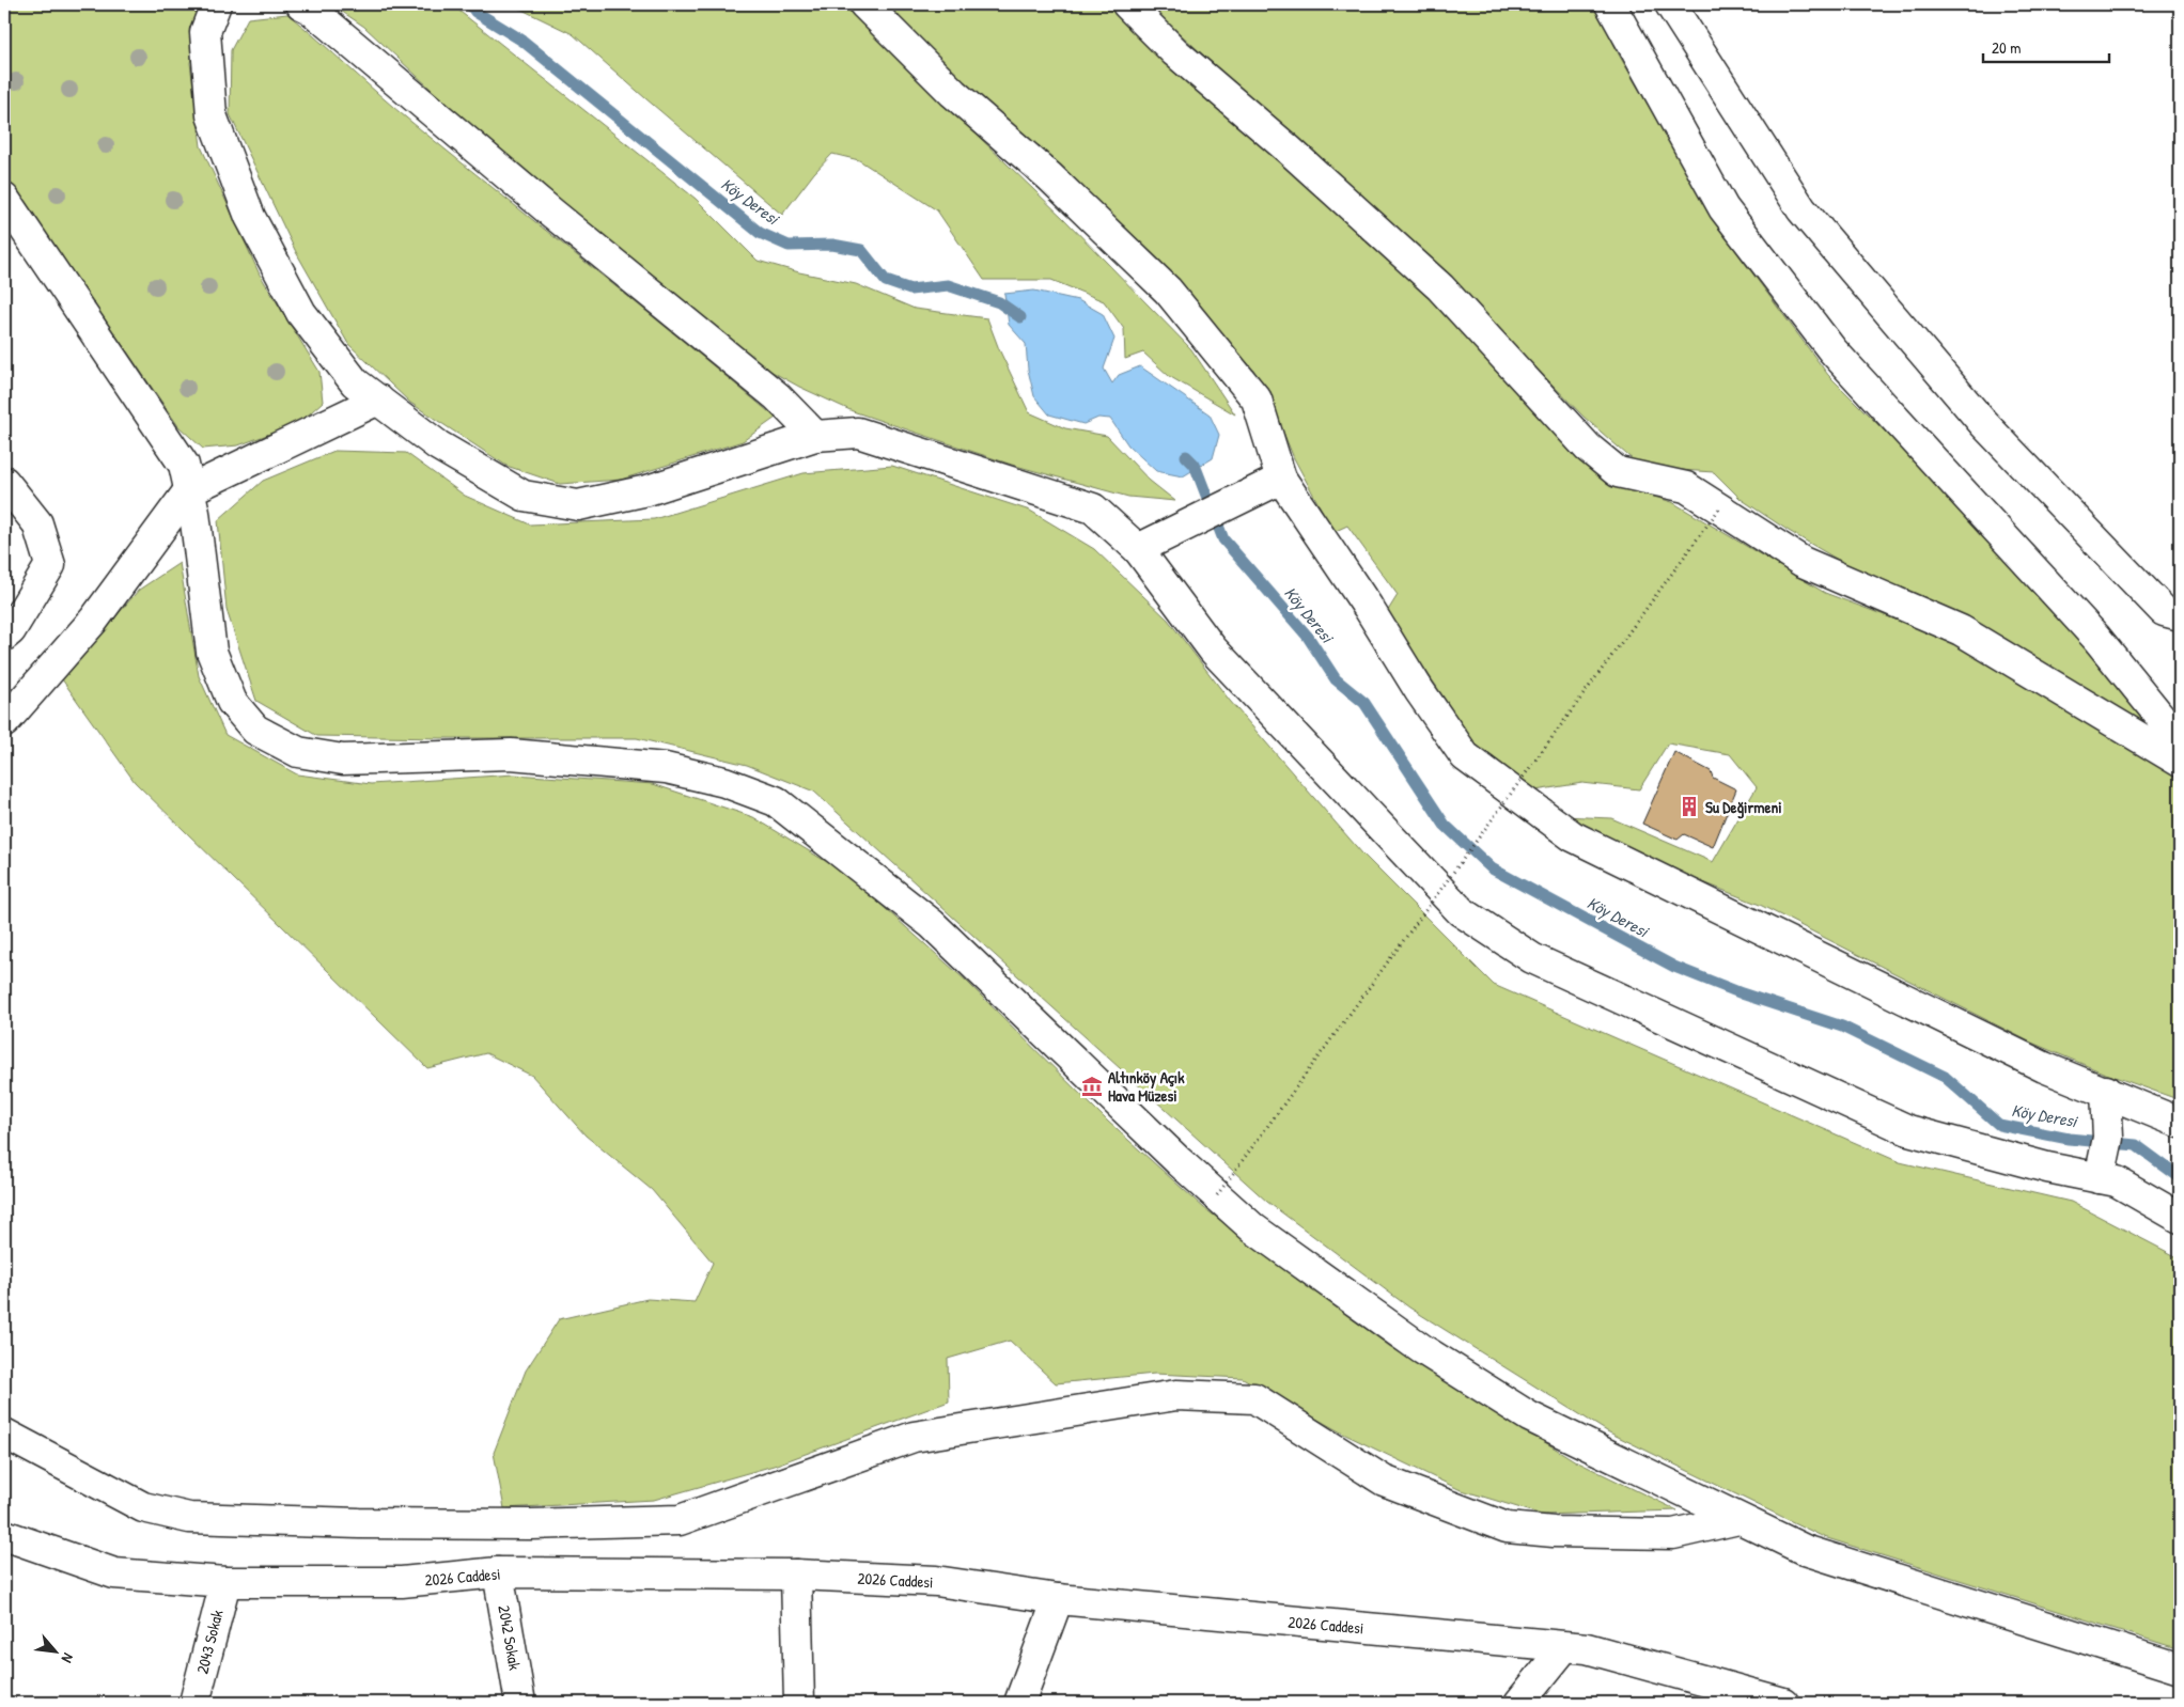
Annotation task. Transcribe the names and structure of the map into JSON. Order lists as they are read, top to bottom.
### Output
{
  "streets": {
    "street": ["2026 Caddesi", "2042 Sokak", "2043 Sokak"]
  },
  "crossings": [
    ["2026 Caddesi", "2042 Sokak"],
    ["2026 Caddesi", "2043 Sokak"]
  ],
  "water": ["Köy Deresi"],
  "places": {
    "building": ["Su Değirmeni"],
    "museum": ["Altınköy Açık Hava Müzesi"]
  },
  "scale_bar": "20 m",
  "north": "bottom right"
}
